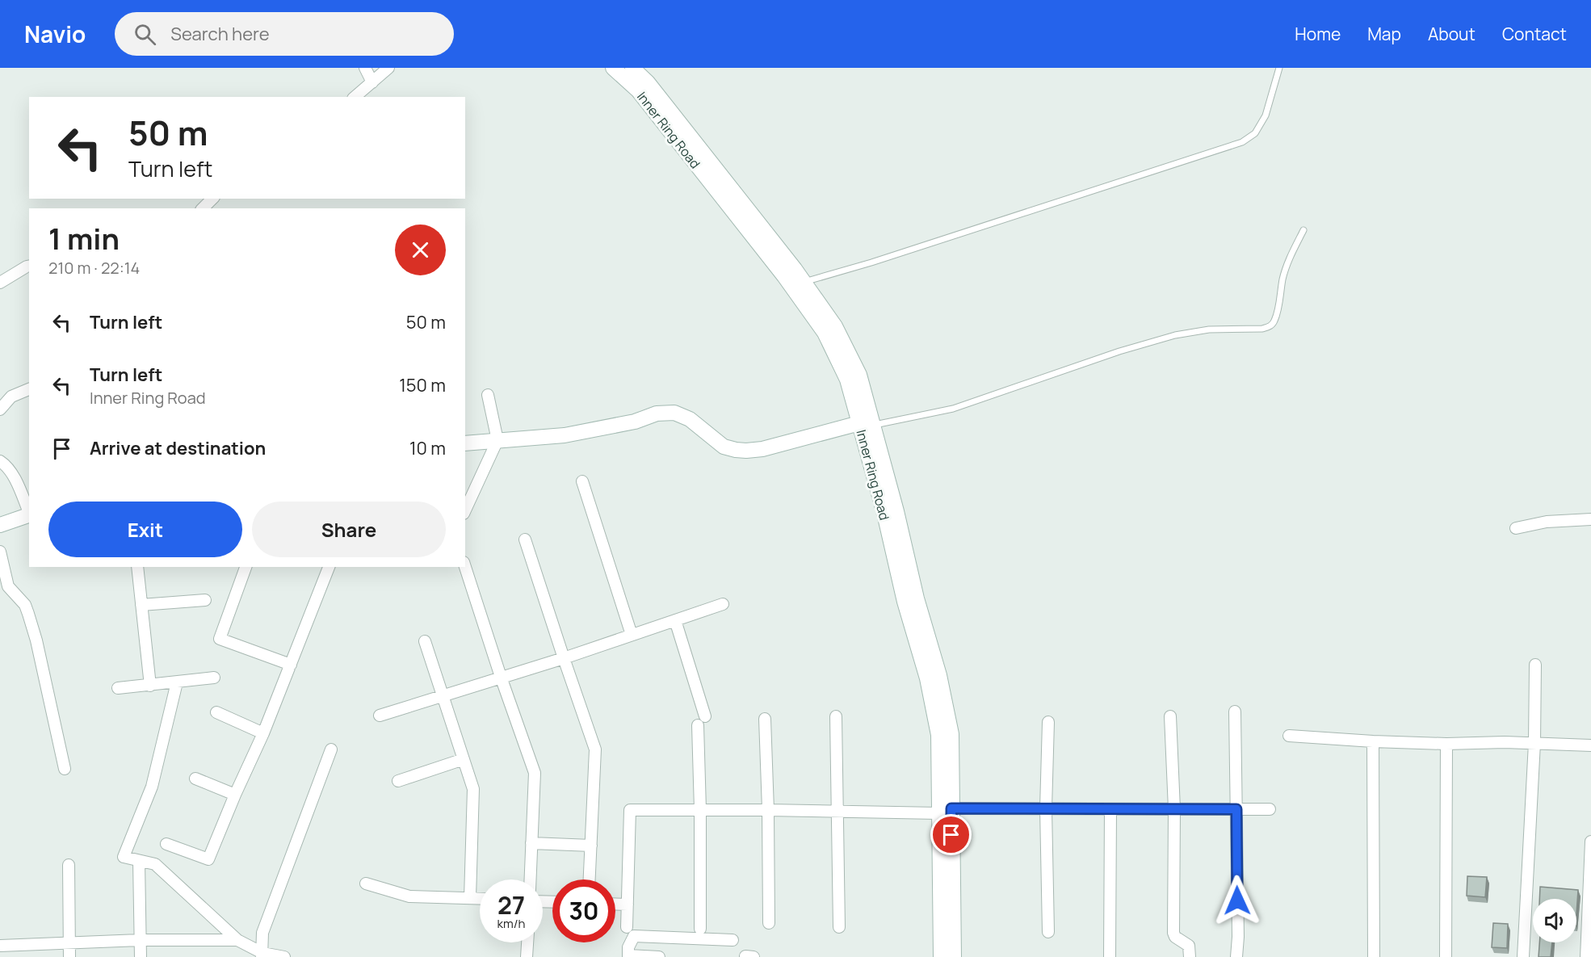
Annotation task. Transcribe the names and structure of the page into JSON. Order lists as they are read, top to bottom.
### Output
{
  "streets": {
    "main road": ["Inner Ring Road"]
  },
  "page": {
    "header": "Navio",
    "search": "Search here",
    "nav": [
      "Home",
      "Map",
      "About",
      "Contact"
    ],
    "turn": ["50 m", "Turn left"],
    "heading": ["1 min", "210 m · 22:14"],
    "list": [
      {
        "name": "Turn left",
        "value": "50 m"
      },
      {
        "name": "Turn left",
        "note": "Inner Ring Road",
        "value": "150 m"
      },
      {
        "name": "Arrive at destination",
        "value": "10 m"
      }
    ],
    "buttons": ["Exit", "Share"],
    "speed": "27 km/h",
    "limit": "30"
  }
}
